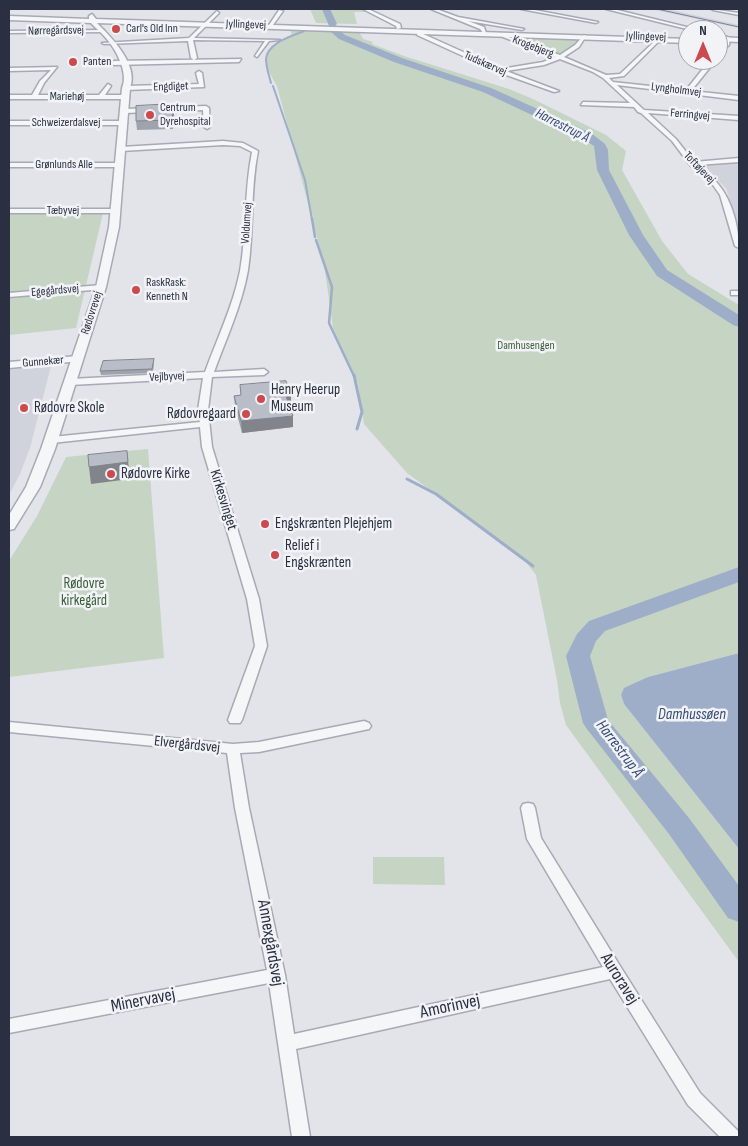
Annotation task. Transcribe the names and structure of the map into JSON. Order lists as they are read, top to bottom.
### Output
{
  "streets": {
    "street": [
      "Jyllingevej",
      "Nørregårdsvej",
      "Krogebjerg",
      "Tudskærvej",
      "Engdiget",
      "Lyngholmvej",
      "Mariehøj",
      "Ferringvej",
      "Schweizerdalsvej",
      "Grønlunds Alle",
      "Toftøjevej",
      "Tæbyvej",
      "Voldumvej",
      "Egegårdsvej",
      "Rødovrevej",
      "Gunnekær",
      "Vejlbyvej",
      "Kirkesvinget",
      "Elvergårdsvej",
      "Annexgårdsvej",
      "Auroravej",
      "Minervavej",
      "Amorinvej"
    ]
  },
  "crossings": [
    ["Jyllingevej", "Krogebjerg"],
    ["Jyllingevej", "Tudskærvej"],
    ["Jyllingevej", "Rødovrevej"],
    ["Nørregårdsvej", "Rødovrevej"],
    ["Krogebjerg", "Toftøjevej"],
    ["Engdiget", "Rødovrevej"],
    ["Lyngholmvej", "Toftøjevej"],
    ["Mariehøj", "Rødovrevej"],
    ["Ferringvej", "Toftøjevej"],
    ["Schweizerdalsvej", "Rødovrevej"],
    ["Grønlunds Alle", "Rødovrevej"],
    ["Tæbyvej", "Rødovrevej"],
    ["Voldumvej", "Rødovrevej"],
    ["Voldumvej", "Vejlbyvej"],
    ["Voldumvej", "Kirkesvinget"],
    ["Egegårdsvej", "Rødovrevej"],
    ["Rødovrevej", "Gunnekær"],
    ["Rødovrevej", "Vejlbyvej"],
    ["Elvergårdsvej", "Annexgårdsvej"],
    ["Annexgårdsvej", "Minervavej"],
    ["Annexgårdsvej", "Amorinvej"],
    ["Auroravej", "Amorinvej"]
  ],
  "water": ["Harrestrup Å", "Damhussøen"],
  "parks": ["Damhusengen", "Rødovre kirkegård"],
  "places": [
    "Carl's Old Inn",
    "Panten",
    "Centrum Dyrehospital",
    "RaskRask: Kenneth N",
    "Henry Heerup Museum",
    "Rødovre Skole",
    "Rødovregaard",
    "Rødovre Kirke",
    "Engskrænten Plejehjem",
    "Relief i Engskrænten"
  ],
  "north": "top"
}
